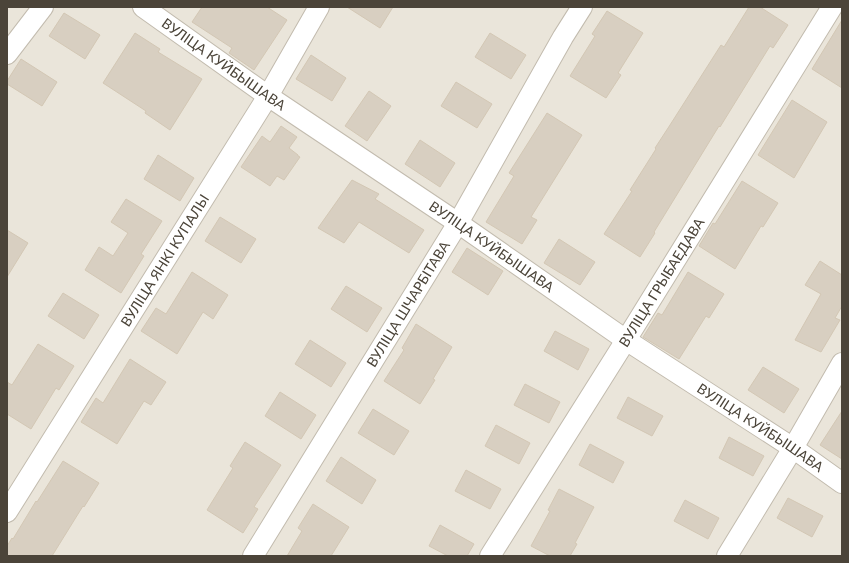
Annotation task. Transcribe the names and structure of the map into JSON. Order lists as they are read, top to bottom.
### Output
{
  "streets": {
    "street": [
      "ВУЛІЦА КУЙБЫШАВА",
      "ВУЛІЦА ЯНКІ КУПАЛЫ",
      "ВУЛІЦА ГРЫБАЕДАВА",
      "ВУЛІЦА ШЧАРБІТАВА"
    ]
  },
  "crossings": [
    ["ВУЛІЦА КУЙБЫШАВА", "ВУЛІЦА ЯНКІ КУПАЛЫ"],
    ["ВУЛІЦА КУЙБЫШАВА", "ВУЛІЦА ГРЫБАЕДАВА"],
    ["ВУЛІЦА КУЙБЫШАВА", "ВУЛІЦА ШЧАРБІТАВА"]
  ]
}
